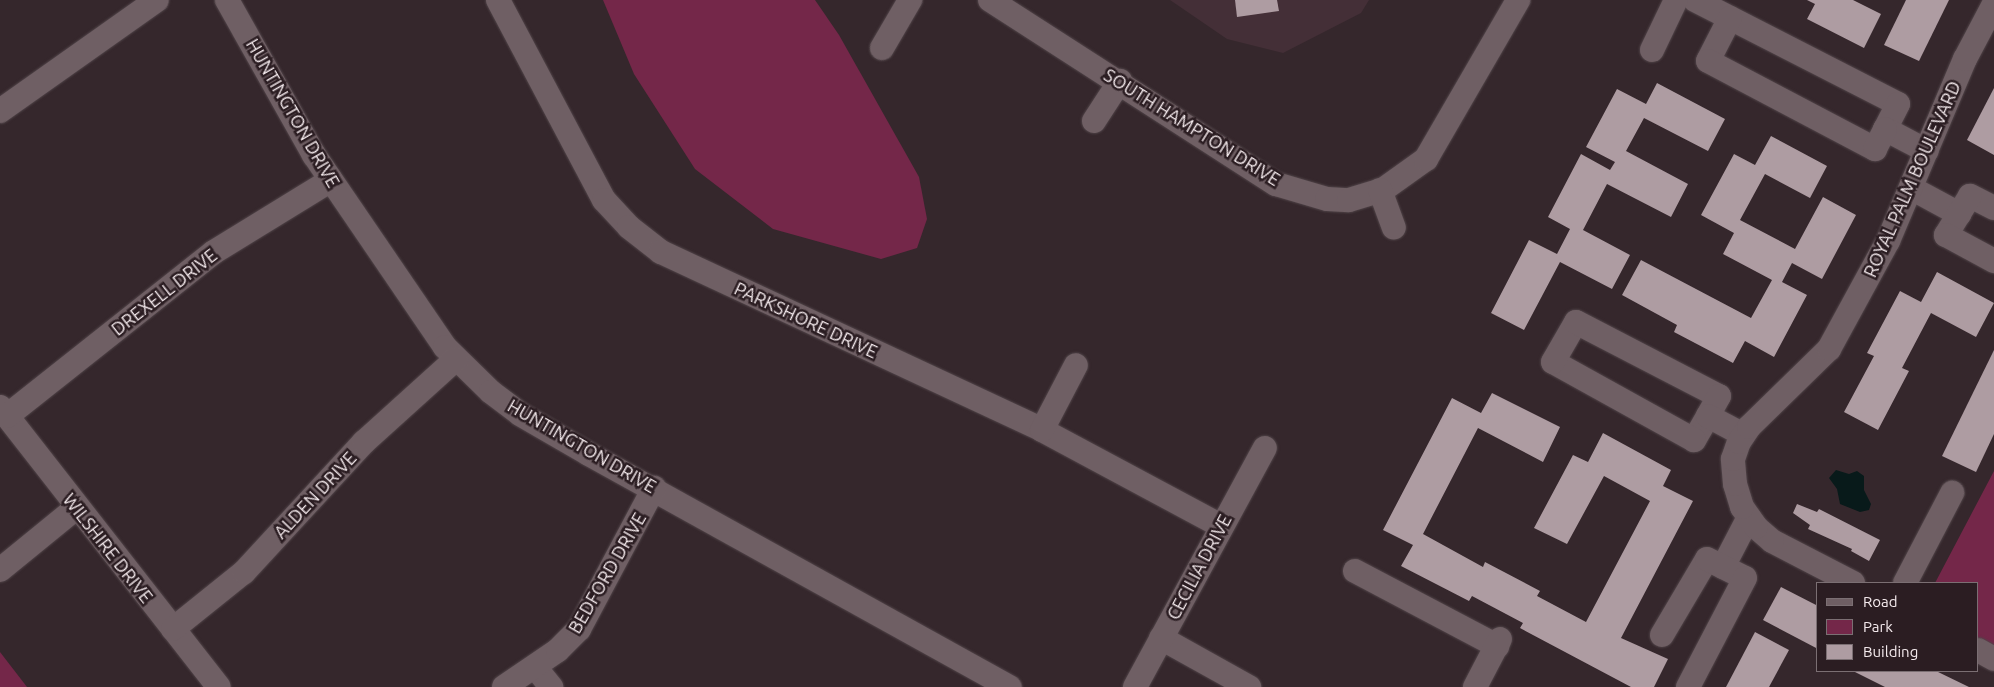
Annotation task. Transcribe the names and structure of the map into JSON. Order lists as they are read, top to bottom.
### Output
{
  "streets": {
    "street": [
      "HUNTINGTON DRIVE",
      "SOUTH HAMPTON DRIVE",
      "ROYAL PALM BOULEVARD",
      "DREXELL DRIVE",
      "PARKSHORE DRIVE",
      "ALDEN DRIVE",
      "WILSHIRE DRIVE",
      "CECILIA DRIVE",
      "BEDFORD DRIVE"
    ]
  },
  "crossings": [
    ["HUNTINGTON DRIVE", "DREXELL DRIVE"],
    ["HUNTINGTON DRIVE", "ALDEN DRIVE"],
    ["HUNTINGTON DRIVE", "BEDFORD DRIVE"],
    ["DREXELL DRIVE", "WILSHIRE DRIVE"],
    ["PARKSHORE DRIVE", "CECILIA DRIVE"],
    ["ALDEN DRIVE", "WILSHIRE DRIVE"]
  ],
  "legend": ["Road", "Park", "Building"]
}
